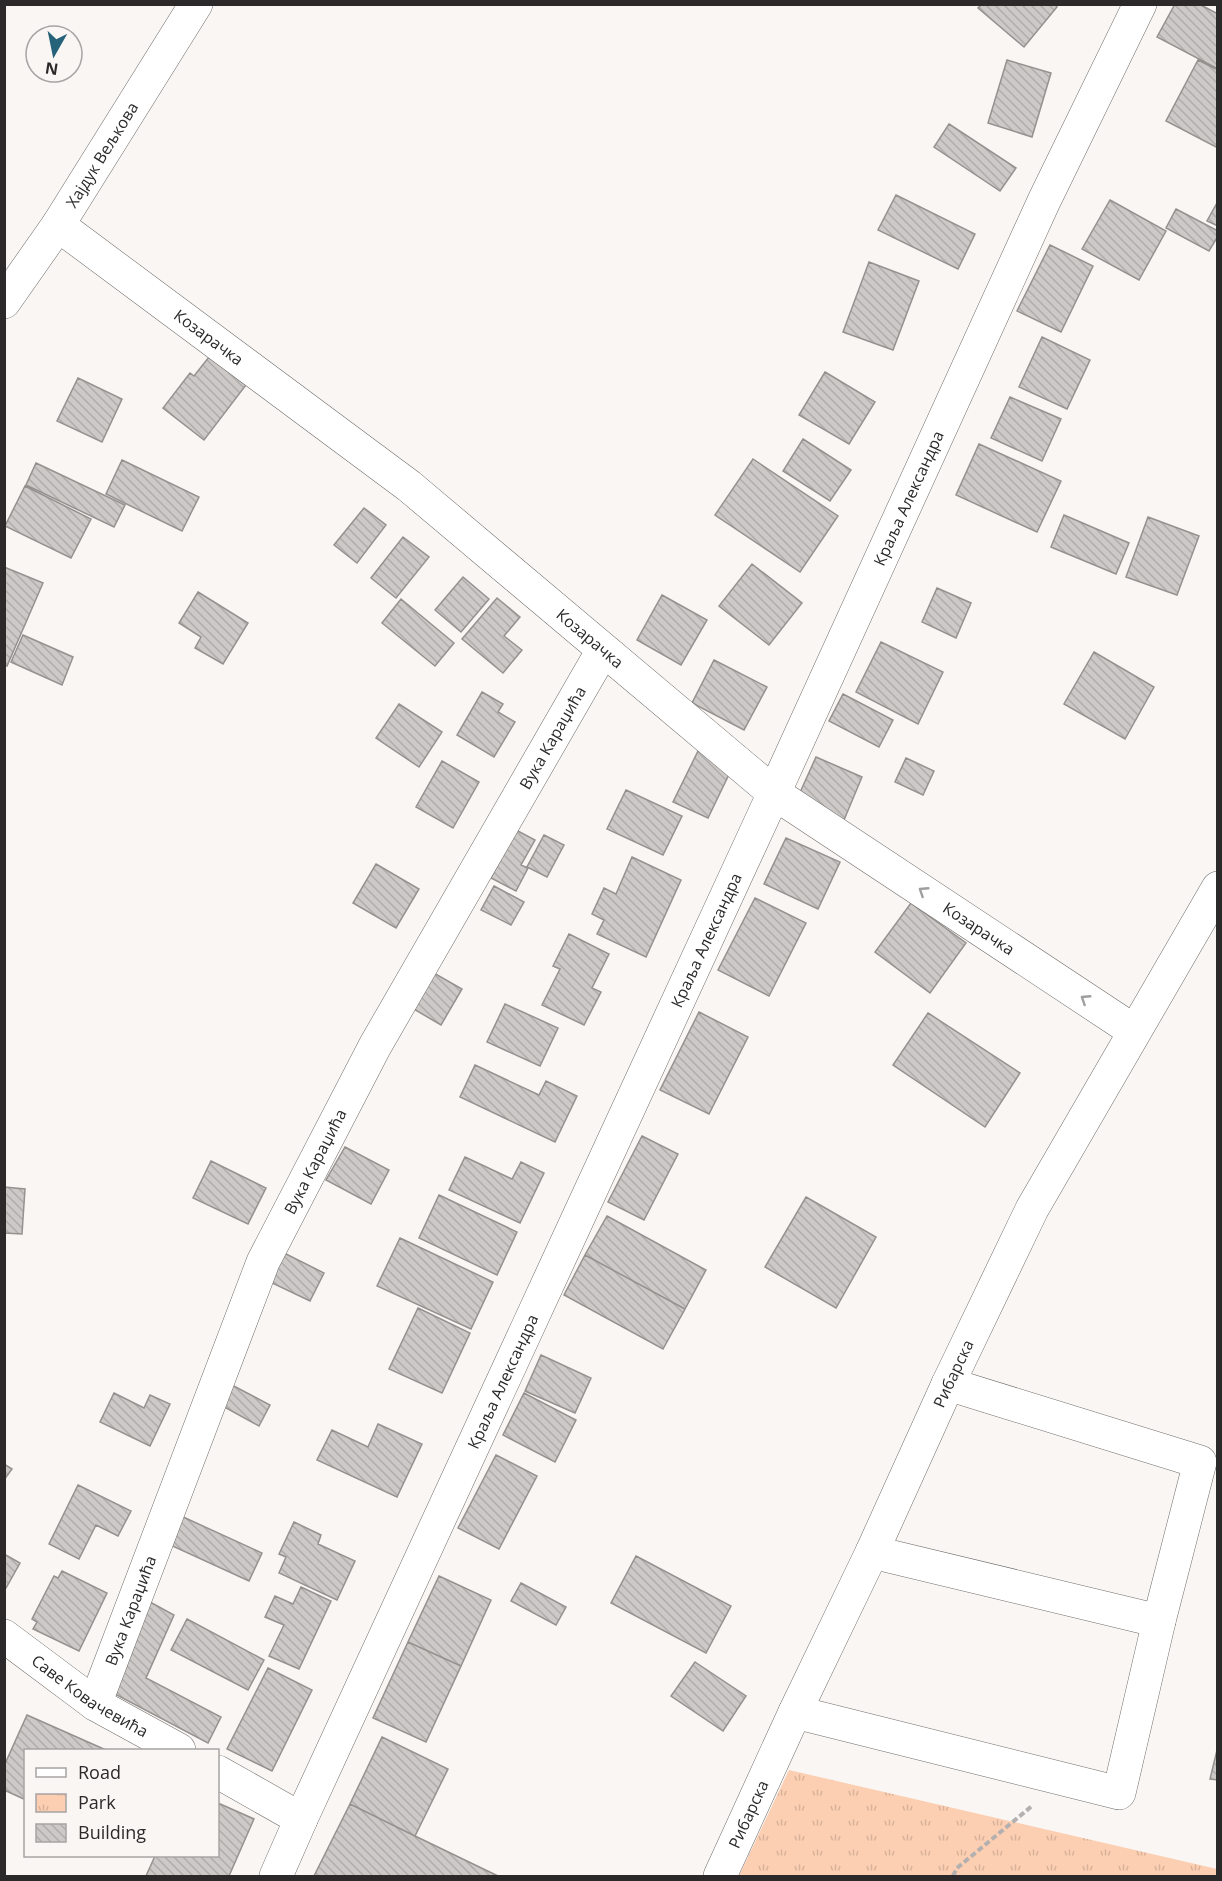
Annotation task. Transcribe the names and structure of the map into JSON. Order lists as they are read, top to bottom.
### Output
{
  "streets": {
    "street": [
      "Хајдук Вељкова",
      "Козарачка",
      "Краља Александра",
      "Вука Караџића",
      "Рибарска",
      "Саве Ковачевића"
    ]
  },
  "crossings": [
    ["Хајдук Вељкова", "Козарачка"],
    ["Козарачка", "Краља Александра"],
    ["Козарачка", "Вука Караџића"],
    ["Козарачка", "Рибарска"],
    ["Вука Караџића", "Саве Ковачевића"]
  ],
  "legend": ["Road", "Park", "Building"],
  "north": "bottom"
}
